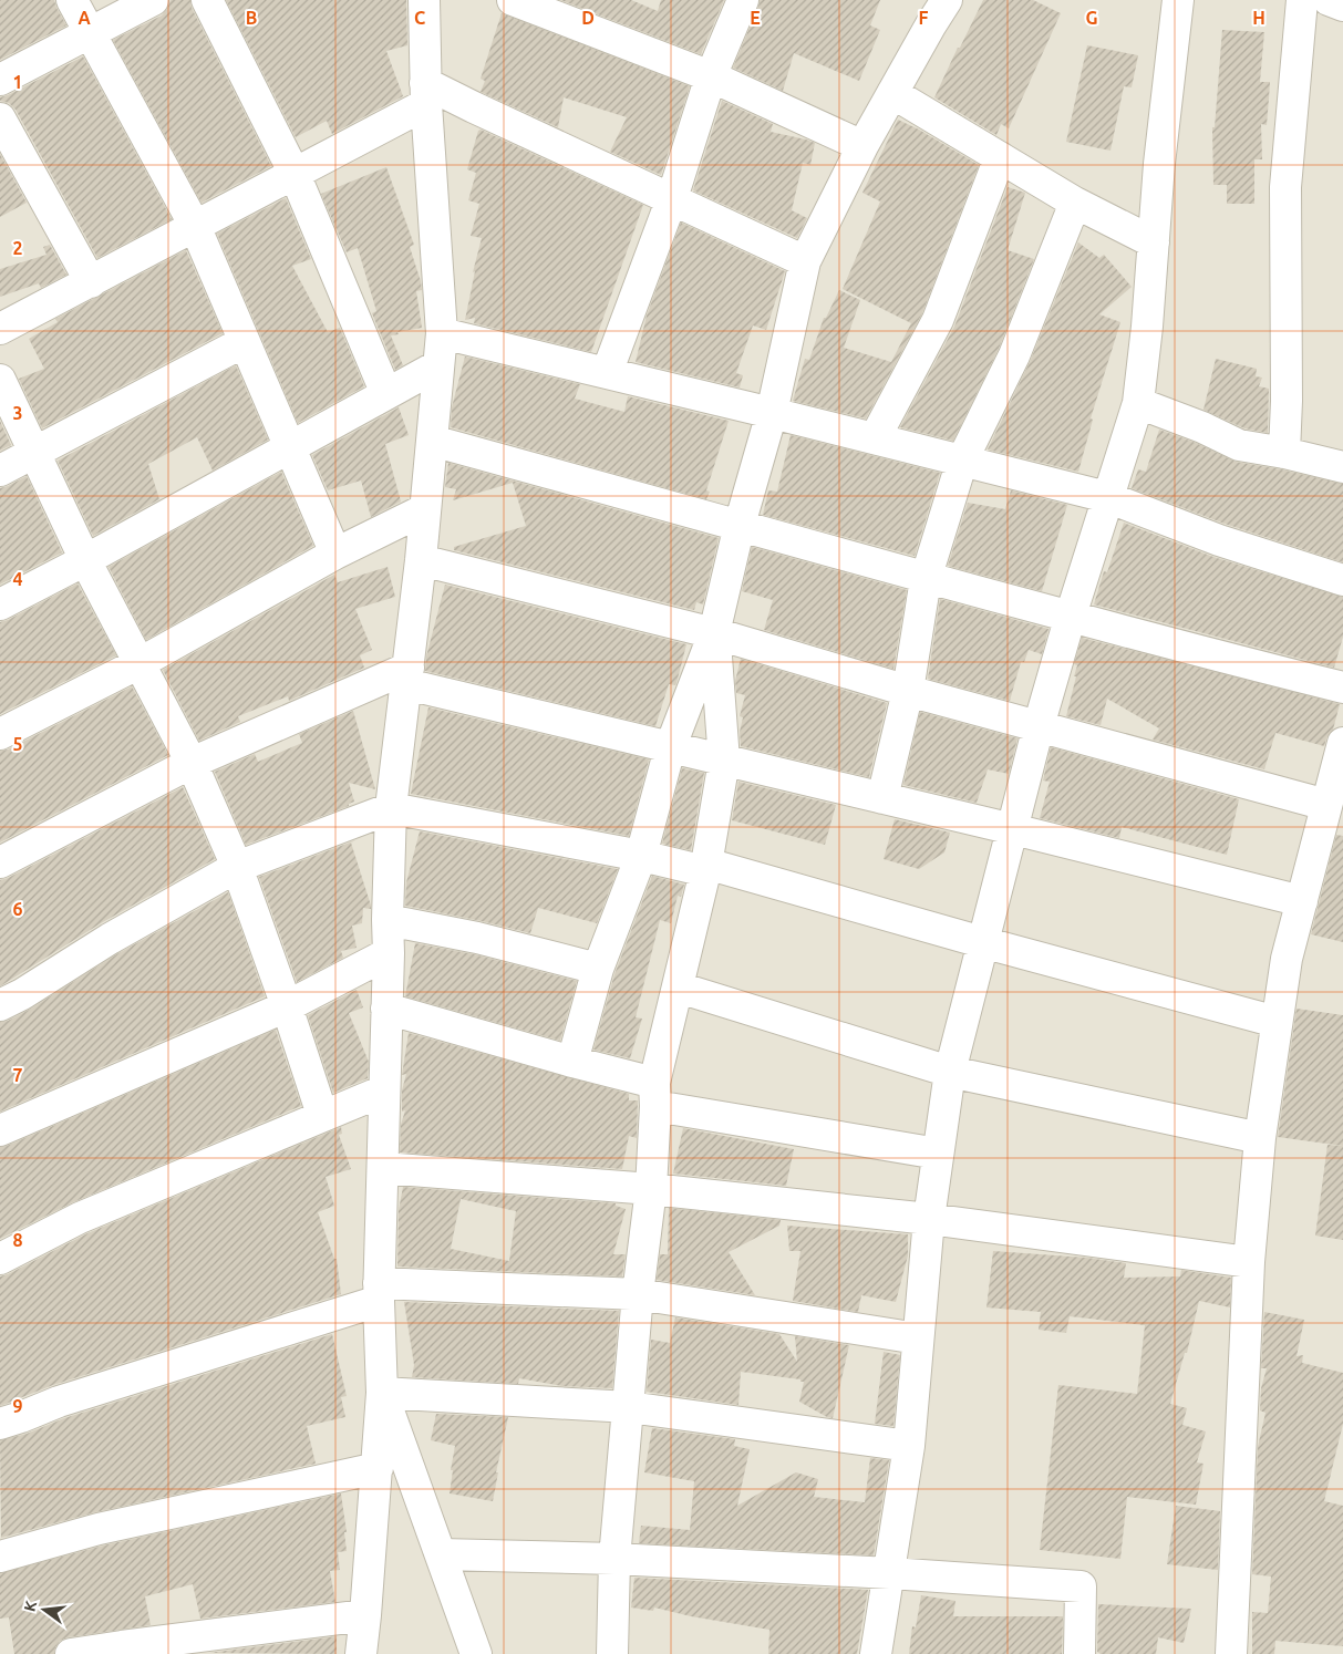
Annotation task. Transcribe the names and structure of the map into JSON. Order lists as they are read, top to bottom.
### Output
{
  "north": "left",
  "grid": {
    "columns": [
      "A",
      "B",
      "C",
      "D",
      "E",
      "F",
      "G",
      "H"
    ],
    "rows": [
      "1",
      "2",
      "3",
      "4",
      "5",
      "6",
      "7",
      "8",
      "9"
    ]
  }
}
